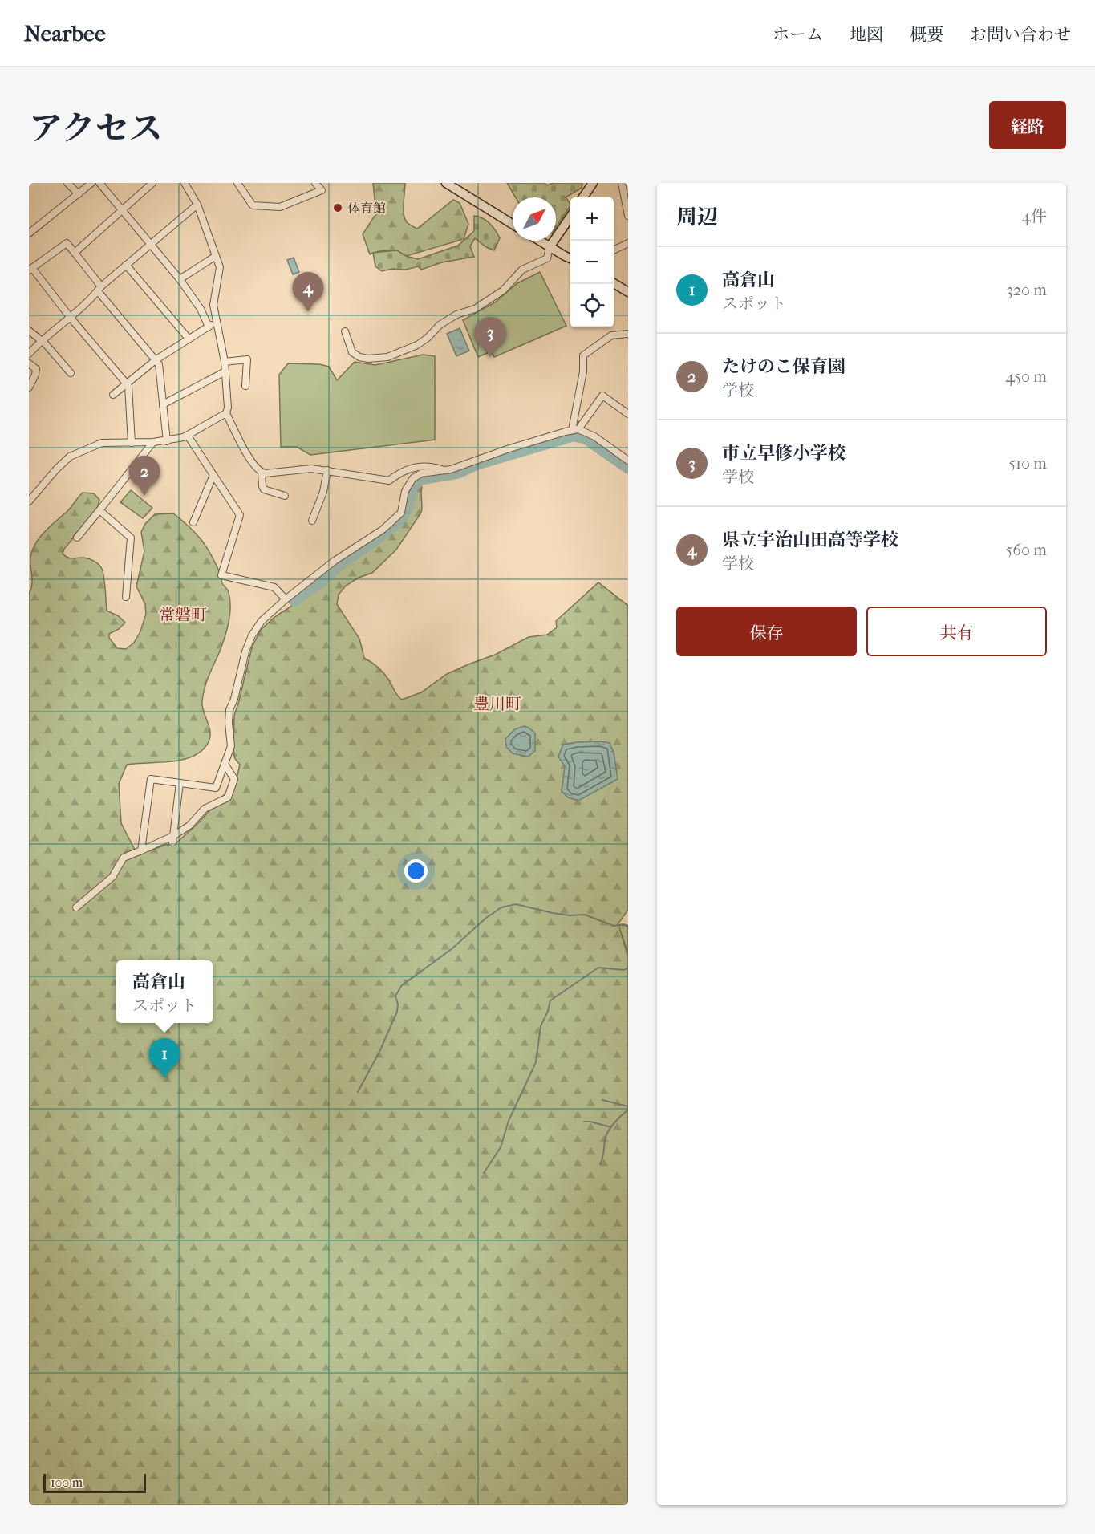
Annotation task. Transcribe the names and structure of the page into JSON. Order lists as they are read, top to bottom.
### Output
{
  "districts": ["常磐町", "豊川町"],
  "places": ["体育館"],
  "scale_bar": "100 m",
  "north": "top right",
  "page": {
    "header": "Nearbee",
    "nav": [
      "ホーム",
      "地図",
      "概要",
      "お問い合わせ"
    ],
    "title": "アクセス",
    "buttons": [
      "経路",
      ["保存", "共有"]
    ],
    "heading": ["周辺", "4件"],
    "map_buttons": ["+", "−"],
    "list": [
      {
        "mark": "1",
        "name": "高倉山",
        "note": "スポット",
        "value": "320 m"
      },
      {
        "mark": "2",
        "name": "たけのこ保育園",
        "note": "学校",
        "value": "450 m"
      },
      {
        "mark": "3",
        "name": "市立早修小学校",
        "note": "学校",
        "value": "510 m"
      },
      {
        "mark": "4",
        "name": "県立宇治山田高等学校",
        "note": "学校",
        "value": "560 m"
      }
    ],
    "pins": [
      "4",
      "3",
      "2",
      "1"
    ],
    "popup": ["高倉山", "スポット"],
    "scale": "100 m"
  }
}
